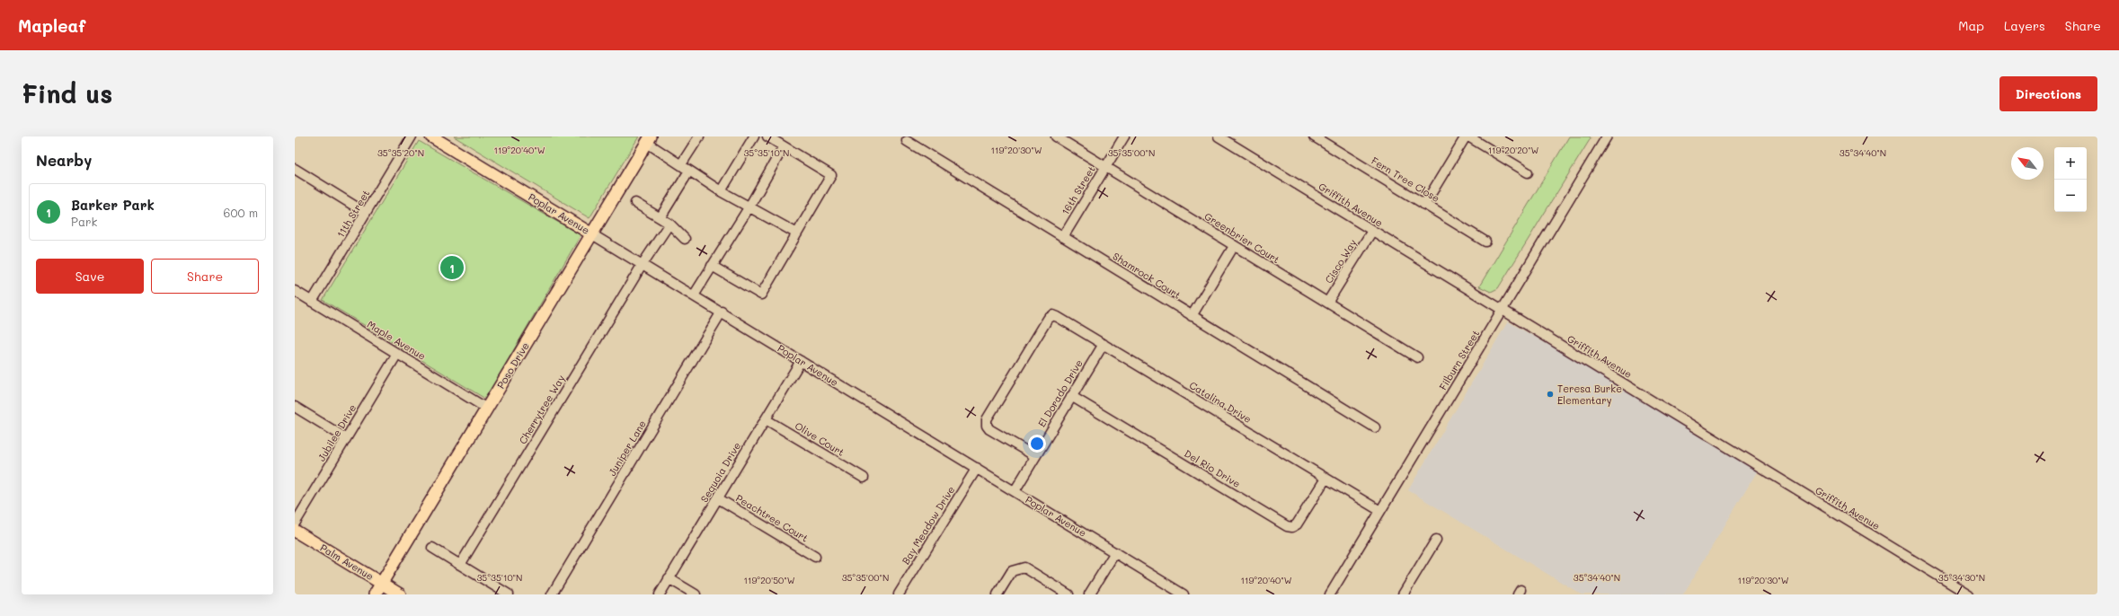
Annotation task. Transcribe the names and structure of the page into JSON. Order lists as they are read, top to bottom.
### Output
{
  "streets": {
    "main road": ["Poplar Avenue", "Poso Drive", "Palm Avenue"],
    "street": [
      "Fern Tree Close",
      "16th Street",
      "Griffith Avenue",
      "11th Street",
      "Greenbrier Court",
      "Cisco Way",
      "Shamrock Court",
      "Maple Avenue",
      "Filburn Street",
      "El Dorado Drive",
      "Catalina Drive",
      "Cherrytree Way",
      "Jubilee Drive",
      "Olive Court",
      "Juniper Lane",
      "Del Rio Drive",
      "Sequoia Drive",
      "Peachtree Court",
      "Bay Meadow Drive"
    ]
  },
  "crossings": [
    ["16th Street", "Greenbrier Court"],
    ["16th Street", "Shamrock Court"],
    ["Griffith Avenue", "Cisco Way"],
    ["Griffith Avenue", "Filburn Street"],
    ["11th Street", "Maple Avenue"],
    ["Poplar Avenue", "Poso Drive"],
    ["Poplar Avenue", "El Dorado Drive"],
    ["Poplar Avenue", "Cherrytree Way"],
    ["Poplar Avenue", "Juniper Lane"],
    ["Poplar Avenue", "Sequoia Drive"],
    ["Poplar Avenue", "Bay Meadow Drive"],
    ["Greenbrier Court", "Cisco Way"],
    ["Maple Avenue", "Poso Drive"],
    ["Maple Avenue", "Jubilee Drive"],
    ["Filburn Street", "Catalina Drive"],
    ["Poso Drive", "Palm Avenue"],
    ["El Dorado Drive", "Catalina Drive"],
    ["El Dorado Drive", "Del Rio Drive"],
    ["Catalina Drive", "Del Rio Drive"],
    ["Olive Court", "Sequoia Drive"],
    ["Sequoia Drive", "Peachtree Court"]
  ],
  "places": ["Teresa Burke Elementary"],
  "north": "top left",
  "page": {
    "header": "Mapleaf",
    "nav": ["Map", "Layers", "Share"],
    "buttons": [
      "Directions",
      ["Save", "Share"]
    ],
    "title": "Find us",
    "heading": "Nearby",
    "map_buttons": ["+", "−"],
    "list": [
      {
        "mark": "1",
        "name": "Barker Park",
        "note": "Park",
        "value": "600 m"
      }
    ],
    "pins": "1"
  },
  "coordinates": [
    "119°20'40\"W",
    "119°20'30\"W",
    "119°20'20\"W",
    "35°35'20\"N",
    "35°35'10\"N",
    "35°35'00\"N",
    "35°34'40\"N",
    "35°34'30\"N",
    "119°20'50\"W"
  ]
}
